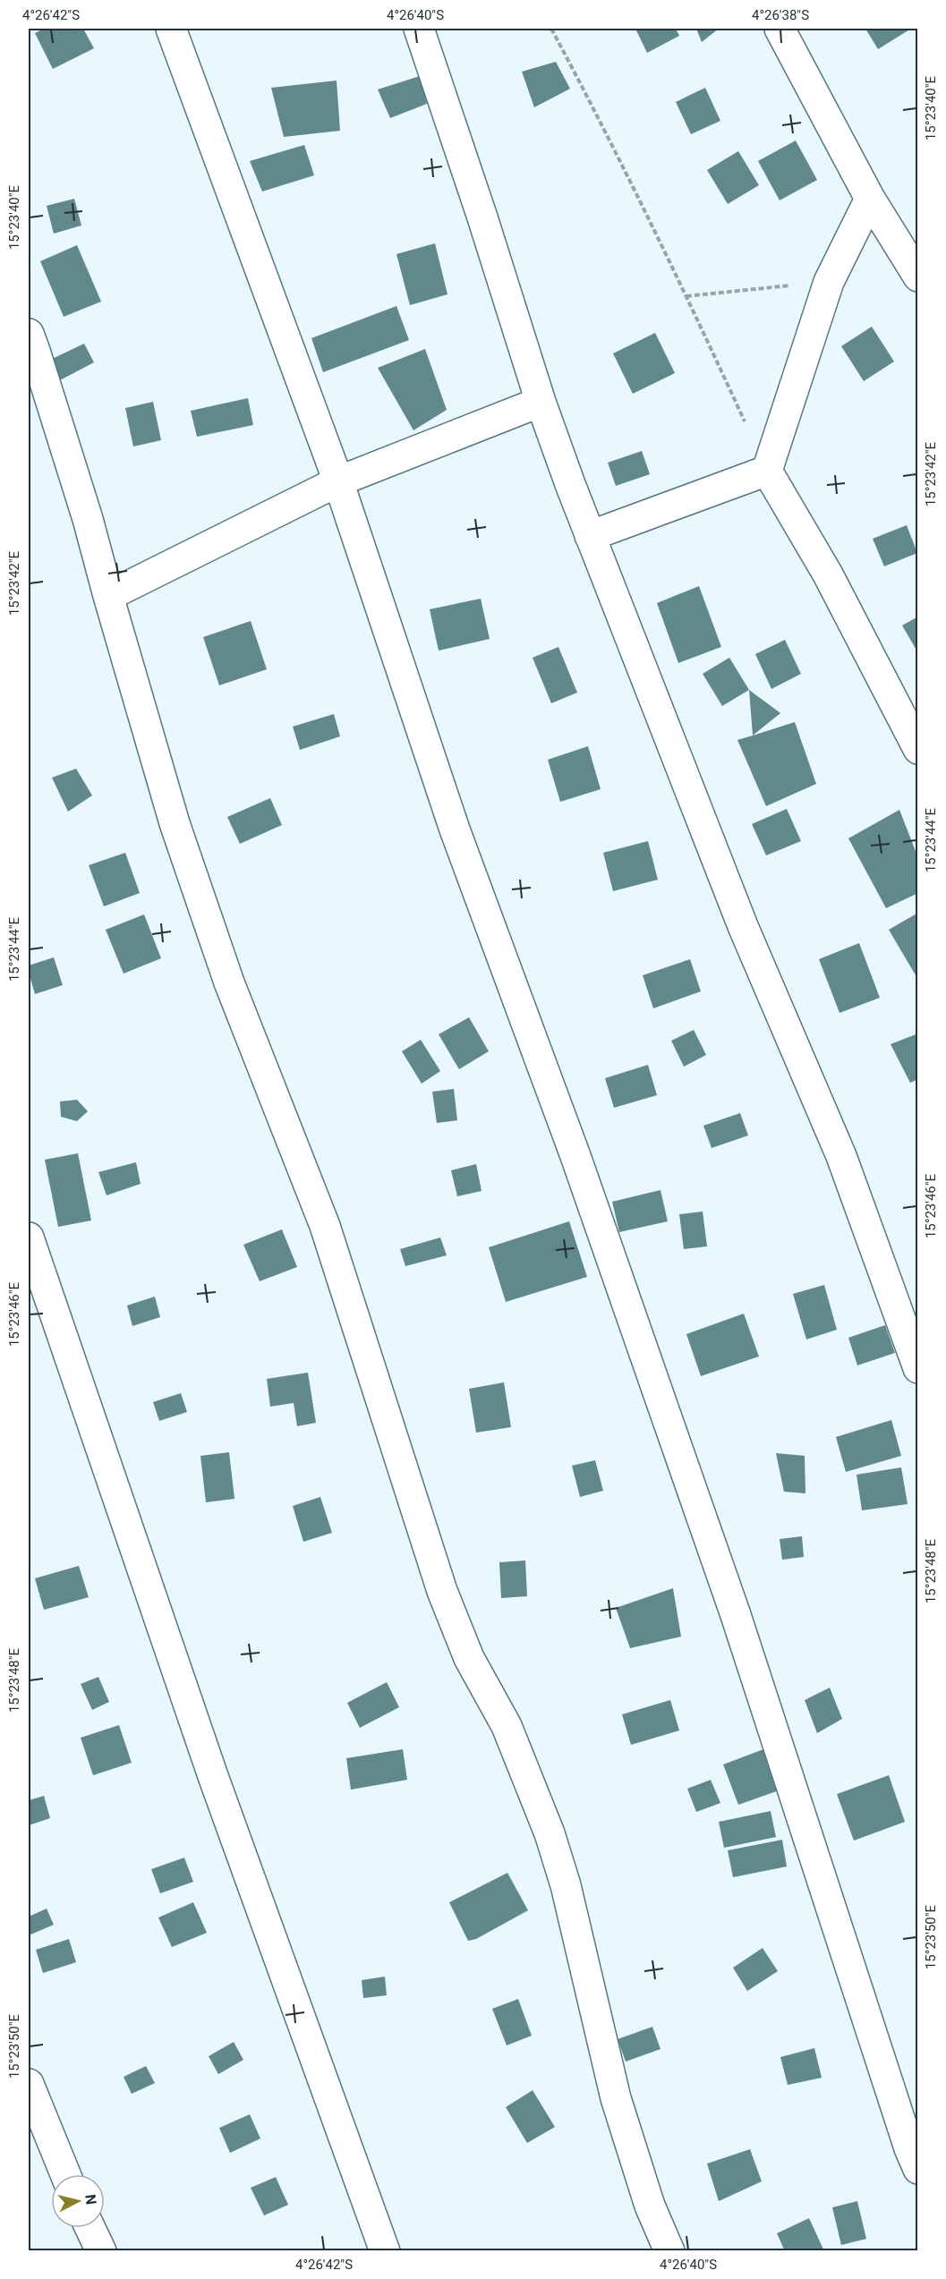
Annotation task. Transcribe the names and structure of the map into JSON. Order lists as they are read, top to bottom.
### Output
{
  "north": "right",
  "coordinates": [
    "4°26'42\"S",
    "4°26'40\"S",
    "4°26'38\"S",
    "15°23'40\"E",
    "15°23'42\"E",
    "15°23'44\"E",
    "15°23'46\"E",
    "15°23'48\"E",
    "15°23'50\"E"
  ]
}
